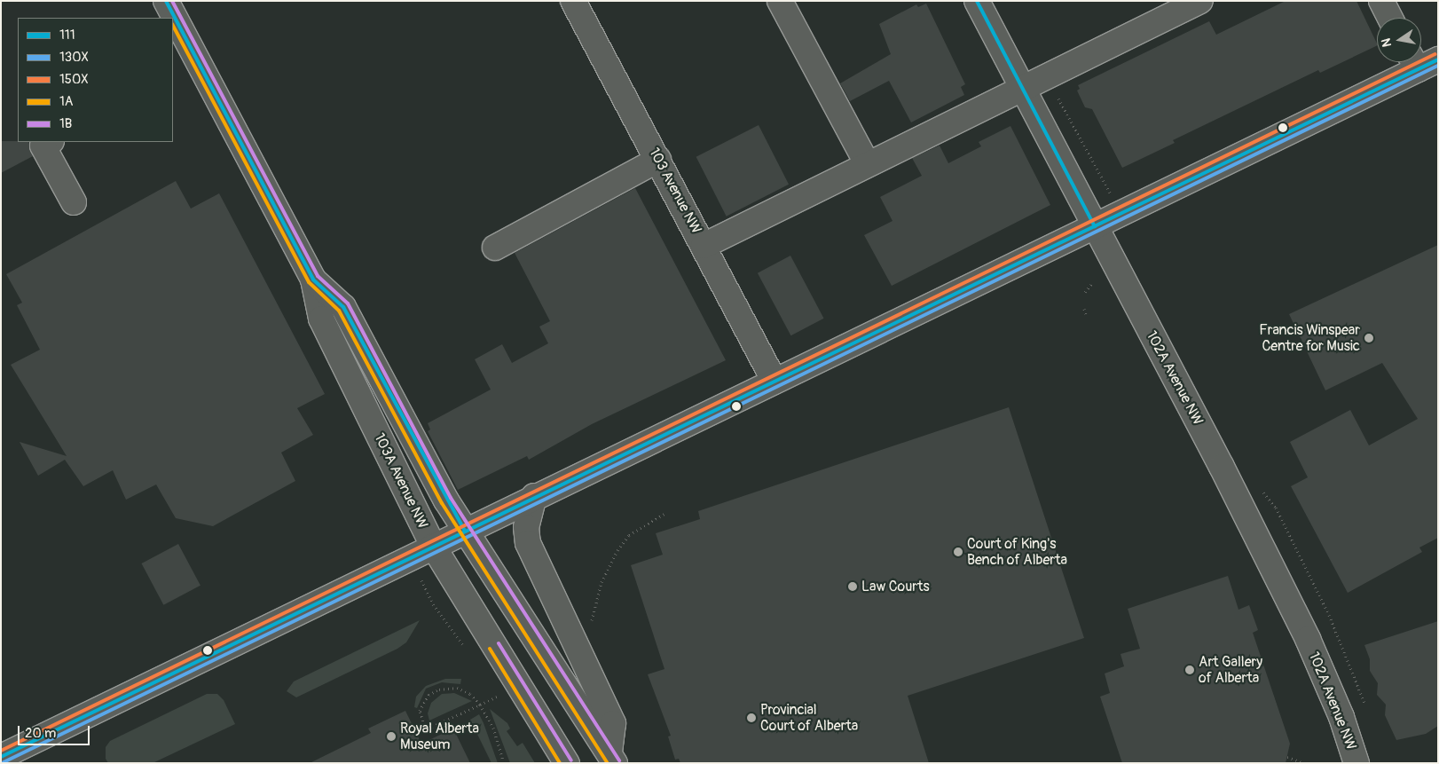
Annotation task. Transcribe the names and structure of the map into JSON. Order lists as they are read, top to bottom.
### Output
{
  "streets": {
    "main road": ["103 Avenue NW", "102A Avenue NW", "103A Avenue NW"]
  },
  "places": [
    "Francis Winspear Centre for Music",
    "Court of King's Bench of Alberta",
    "Law Courts",
    "Art Gallery of Alberta",
    "Provincial Court of Alberta",
    "Royal Alberta Museum"
  ],
  "lines": [
    "transit line 111",
    "transit line 1B",
    "transit line 1A",
    "transit line 150X",
    "transit line 130X"
  ],
  "legend": [
    "111",
    "130X",
    "150X",
    "1A",
    "1B"
  ],
  "scale_bar": "20 m",
  "north": "left"
}
